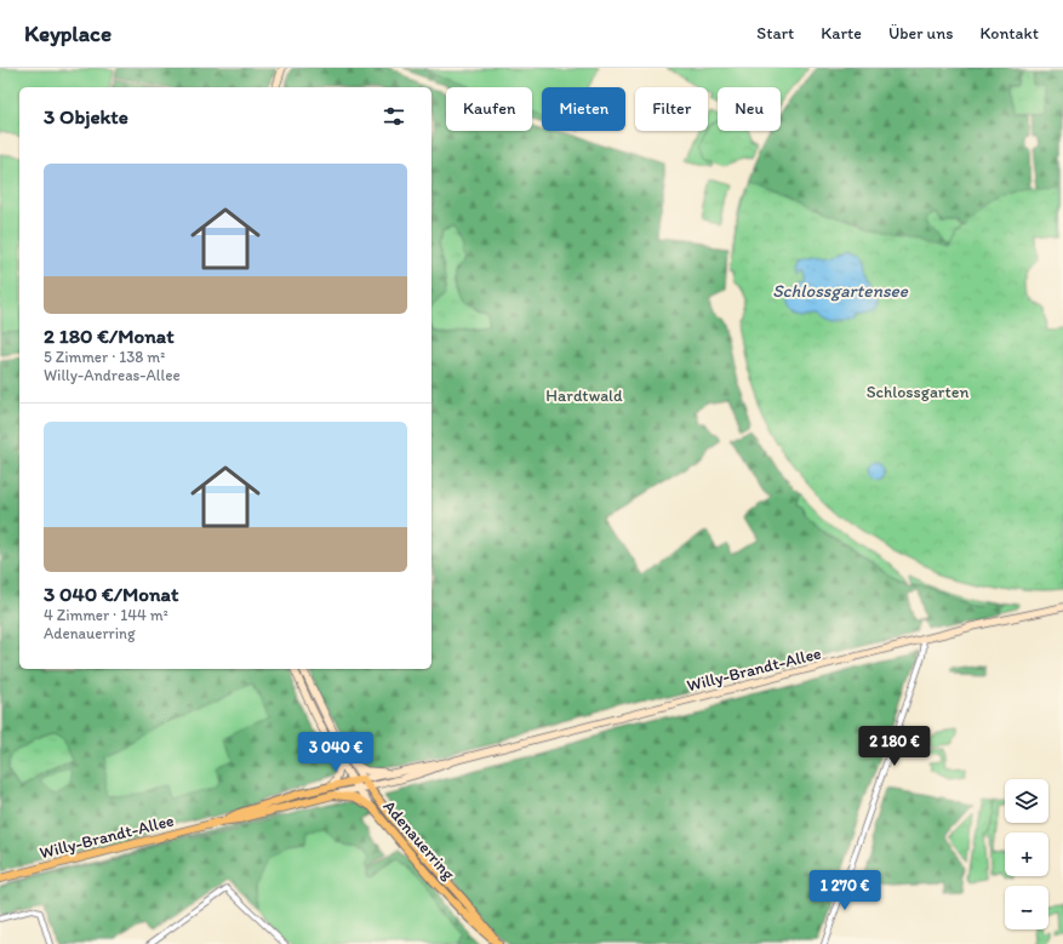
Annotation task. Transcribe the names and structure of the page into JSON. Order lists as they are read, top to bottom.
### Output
{
  "streets": {
    "main road": ["Willy-Brandt-Allee", "Adenauerring"]
  },
  "crossings": [
    ["Willy-Brandt-Allee", "Adenauerring"]
  ],
  "water": ["Schlossgartensee"],
  "parks": ["Schlossgarten", "Hardtwald"],
  "page": {
    "header": "Keyplace",
    "nav": [
      "Start",
      "Karte",
      "Über uns",
      "Kontakt"
    ],
    "chip": [
      "Kaufen",
      "Mieten",
      "Filter",
      "Neu"
    ],
    "heading": "3 Objekte",
    "list": [
      {
        "name": "2 180 €/Monat",
        "note": "5 Zimmer · 138 m² · Willy-Andreas-Allee"
      },
      {
        "name": "3 040 €/Monat",
        "note": "4 Zimmer · 144 m² · Adenauerring"
      }
    ],
    "price": ["2 180 €", "3 040 €", "1 270 €"],
    "map_buttons": ["+", "−"]
  }
}
